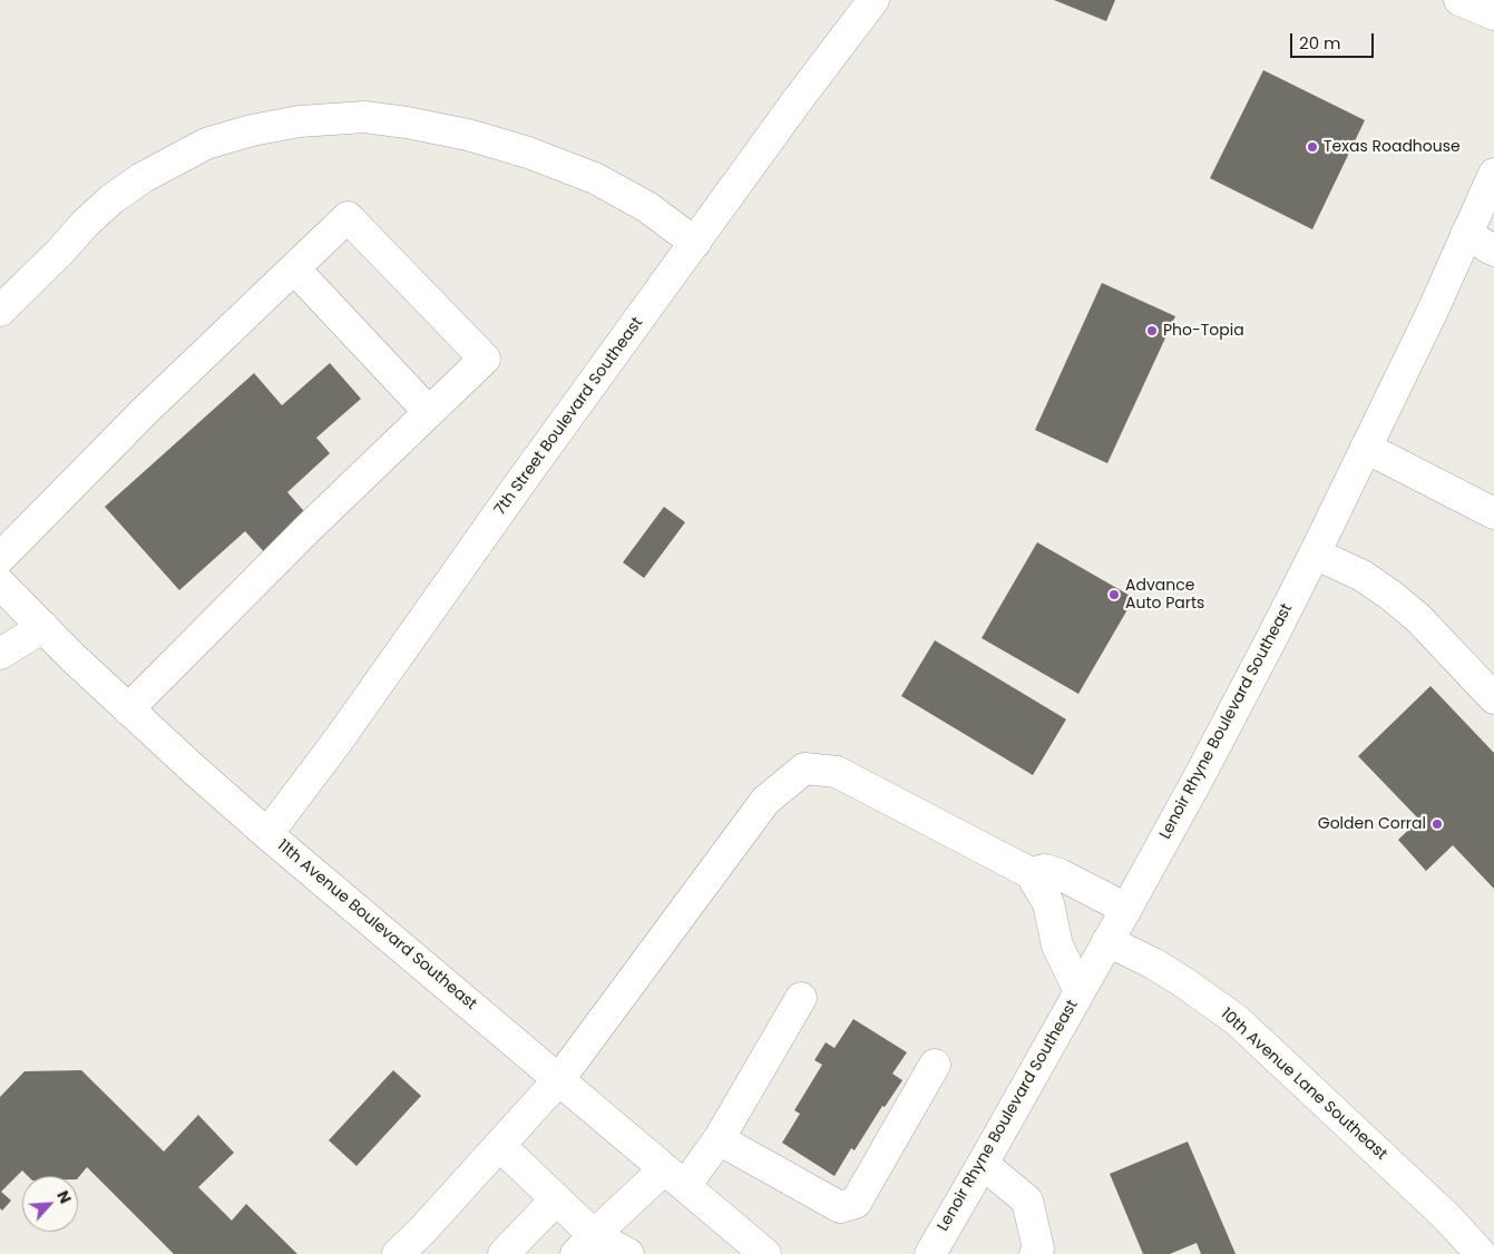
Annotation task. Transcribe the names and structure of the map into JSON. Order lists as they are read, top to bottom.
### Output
{
  "streets": {
    "street": [
      "7th Street Boulevard Southeast",
      "Lenoir Rhyne Boulevard Southeast",
      "11th Avenue Boulevard Southeast",
      "10th Avenue Lane Southeast"
    ]
  },
  "crossings": [
    ["7th Street Boulevard Southeast", "11th Avenue Boulevard Southeast"],
    ["Lenoir Rhyne Boulevard Southeast", "10th Avenue Lane Southeast"]
  ],
  "places": [
    "Texas Roadhouse",
    "Pho-Topia",
    "Advance Auto Parts",
    "Golden Corral"
  ],
  "scale_bar": "20 m",
  "north": "top right"
}
